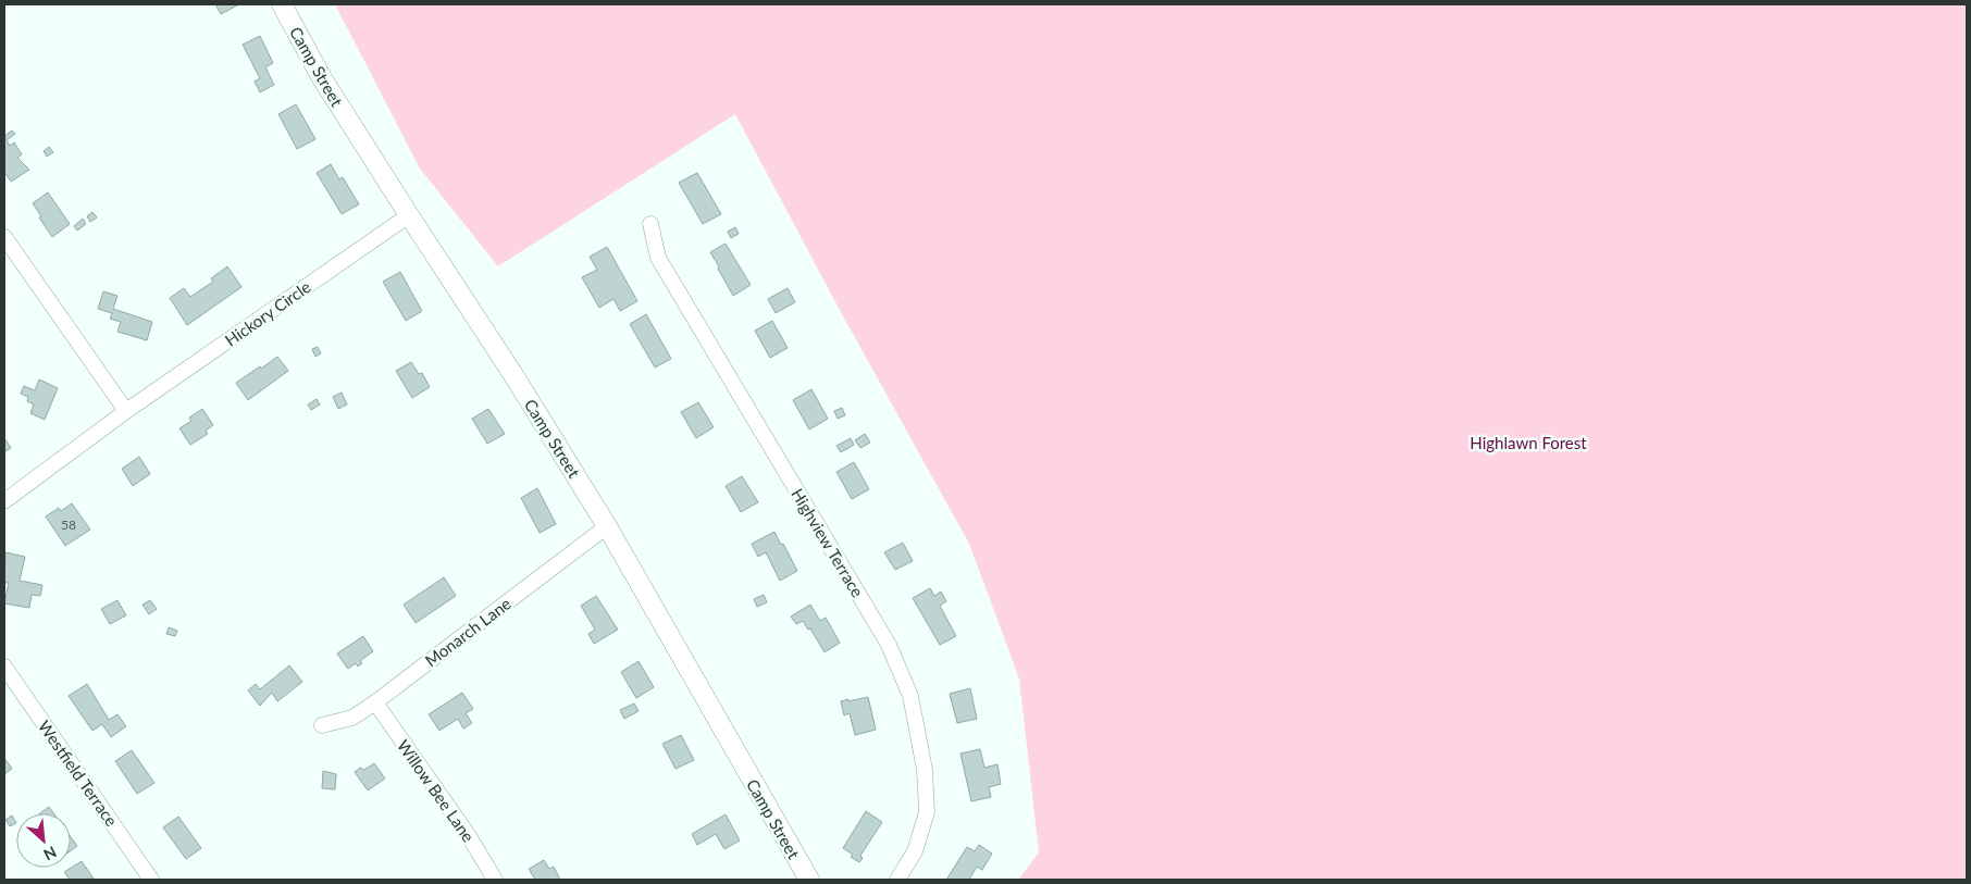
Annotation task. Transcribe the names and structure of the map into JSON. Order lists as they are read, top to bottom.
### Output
{
  "streets": {
    "street": [
      "Camp Street",
      "Hickory Circle",
      "Highview Terrace",
      "Monarch Lane",
      "Westfield Terrace",
      "Willow Bee Lane"
    ]
  },
  "crossings": [
    ["Camp Street", "Hickory Circle"],
    ["Camp Street", "Monarch Lane"],
    ["Monarch Lane", "Willow Bee Lane"]
  ],
  "parks": ["Highlawn Forest"],
  "house_numbers": ["58"],
  "north": "bottom right"
}
